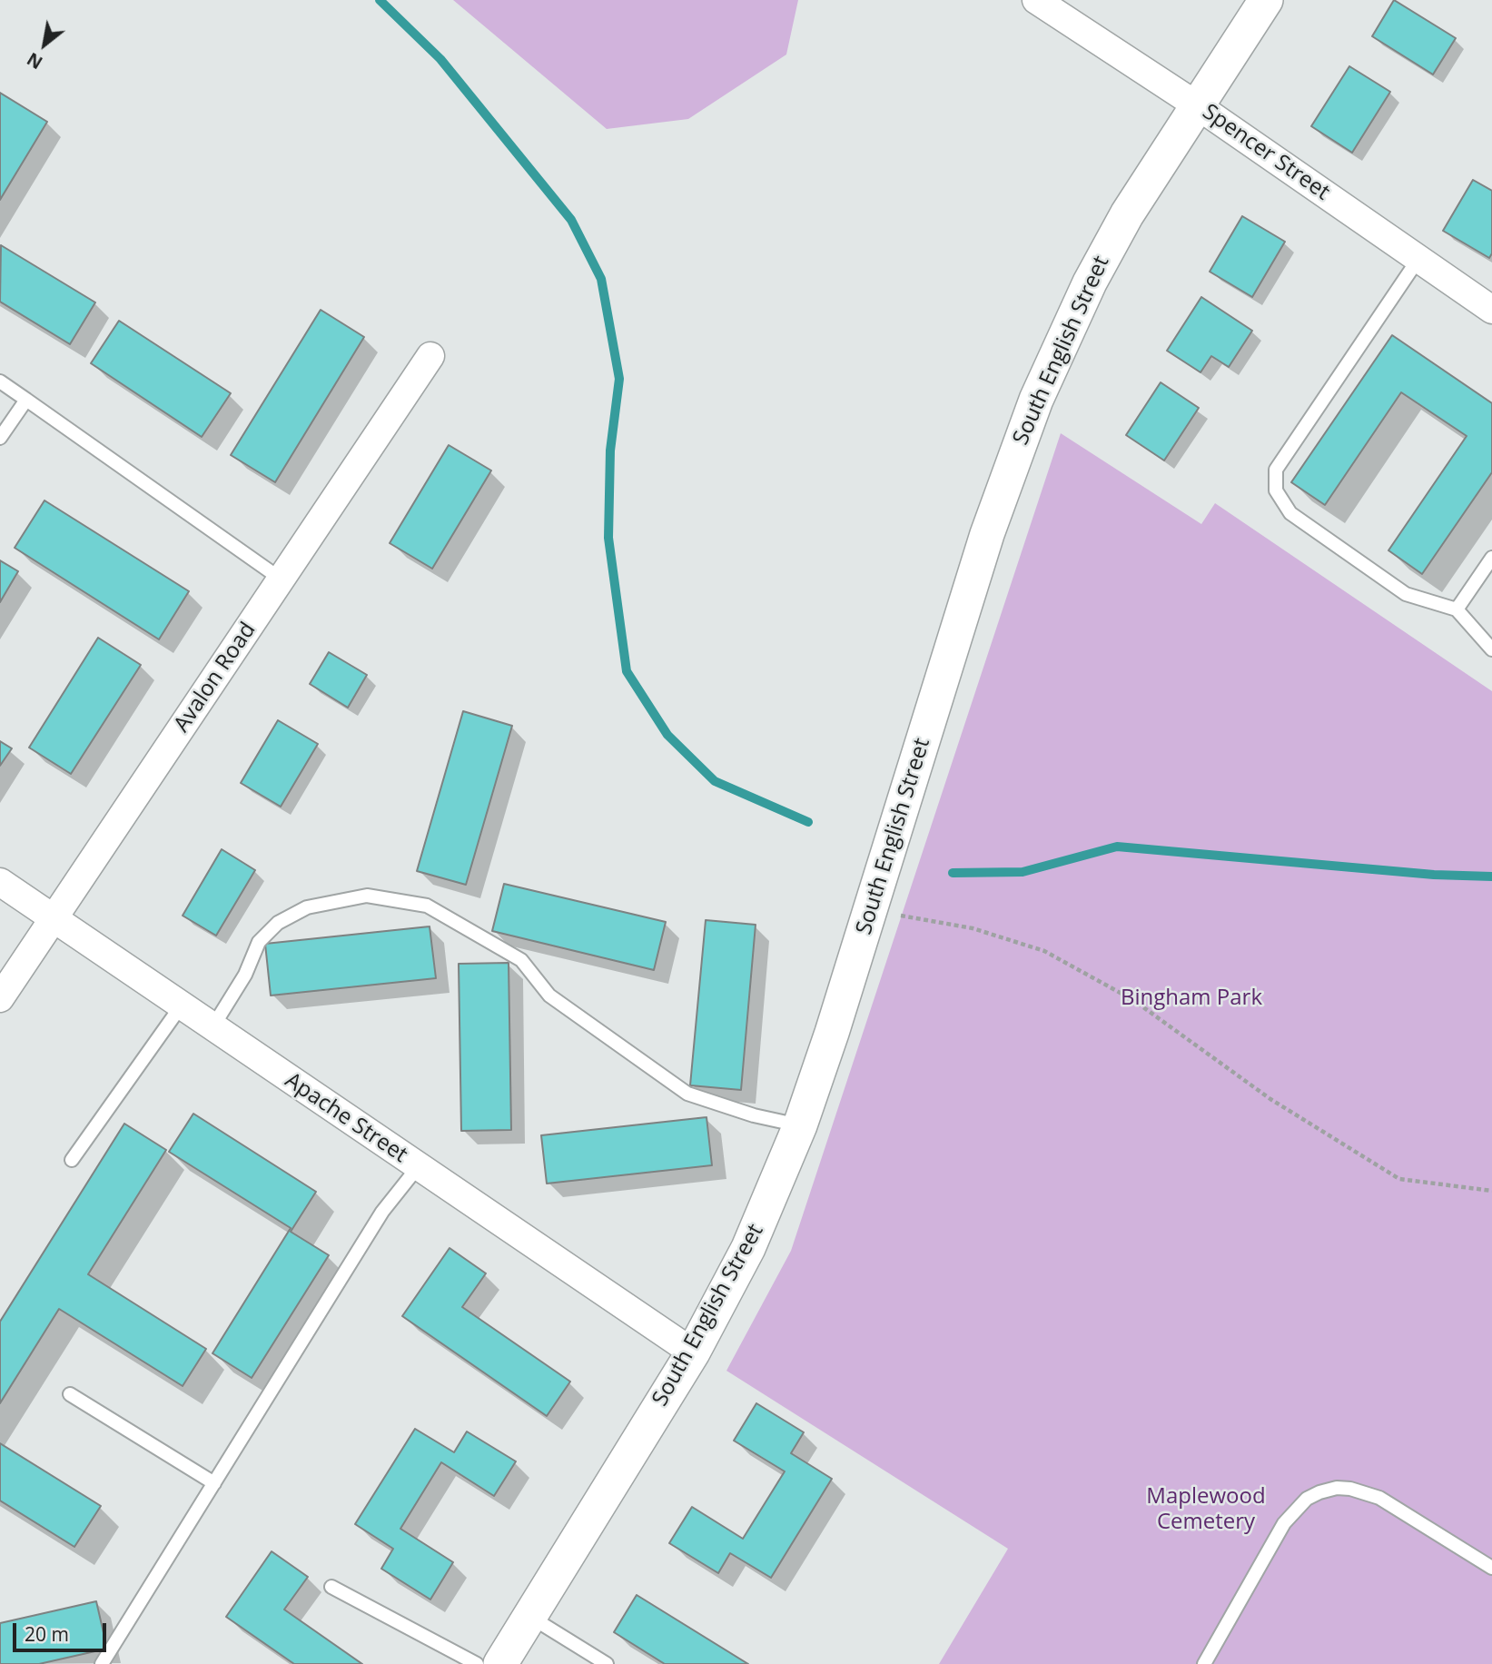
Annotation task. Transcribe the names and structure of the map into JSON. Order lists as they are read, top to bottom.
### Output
{
  "streets": {
    "street": [
      "Spencer Street",
      "South English Street",
      "Avalon Road",
      "Apache Street"
    ]
  },
  "crossings": [
    ["Spencer Street", "South English Street"],
    ["South English Street", "Apache Street"],
    ["Avalon Road", "Apache Street"]
  ],
  "parks": ["Bingham Park", "Maplewood Cemetery"],
  "scale_bar": "20 m",
  "north": "bottom left"
}
